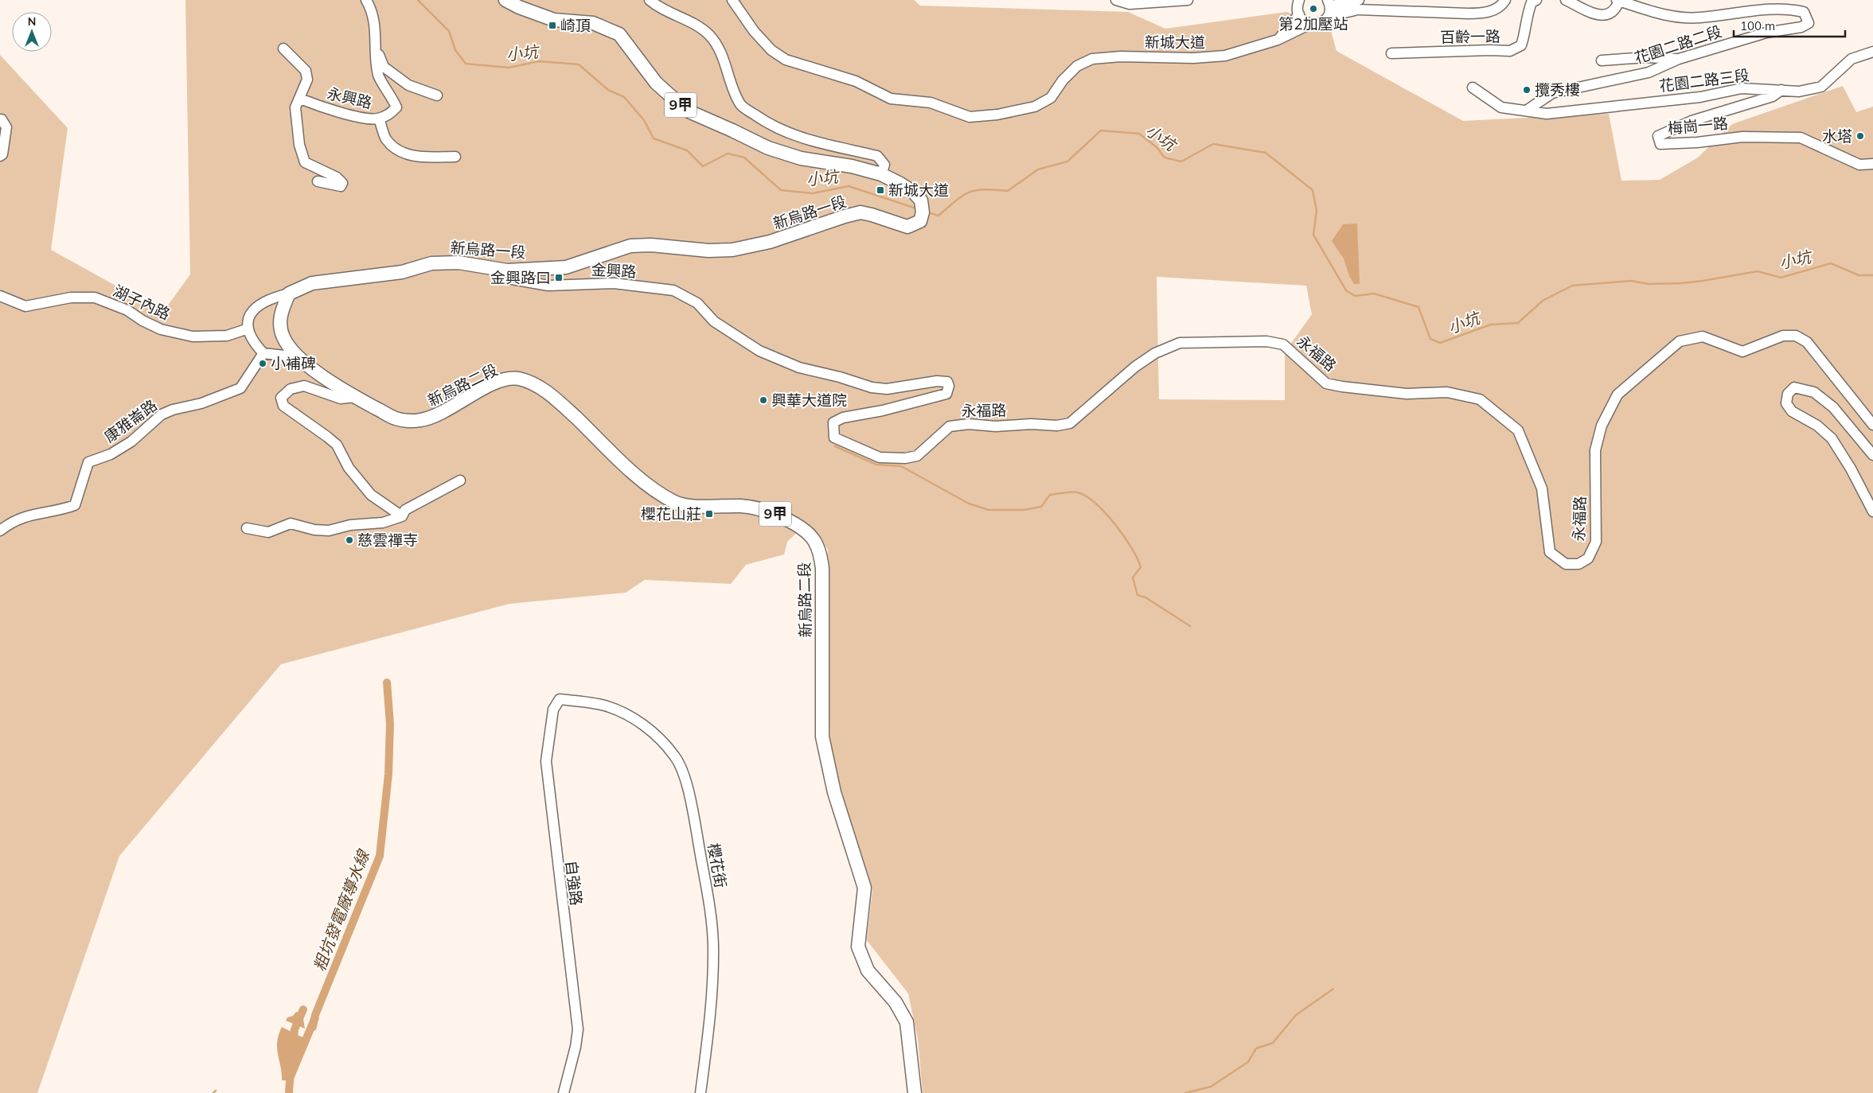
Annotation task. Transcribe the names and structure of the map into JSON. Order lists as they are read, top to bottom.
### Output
{
  "streets": {
    "main road": ["9甲", "新烏路一段", "新烏路二段"],
    "street": [
      "百齡一路",
      "新城大道",
      "花園二路二段",
      "花園二路三段",
      "永興路",
      "梅崗一路",
      "金興路",
      "湖子內路",
      "永福路",
      "康雅崙路",
      "櫻花街",
      "自強路"
    ]
  },
  "crossings": [
    ["花園二路二段", "花園二路三段"],
    ["花園二路三段", "梅崗一路"],
    ["新烏路一段", "金興路"],
    ["新烏路一段", "新烏路二段"],
    ["金興路", "永福路"],
    ["櫻花街", "自強路"]
  ],
  "water": ["小坑", "粗坑發電廠導水線"],
  "places": {
    "other": [
      "第2加壓站",
      "攬秀樓",
      "水塔",
      "小補碑",
      "興華大道院",
      "慈雲禪寺"
    ],
    "transit": [
      "崎頂",
      "新城大道",
      "金興路口",
      "櫻花山莊"
    ]
  },
  "scale_bar": "100 m",
  "north": "top"
}
